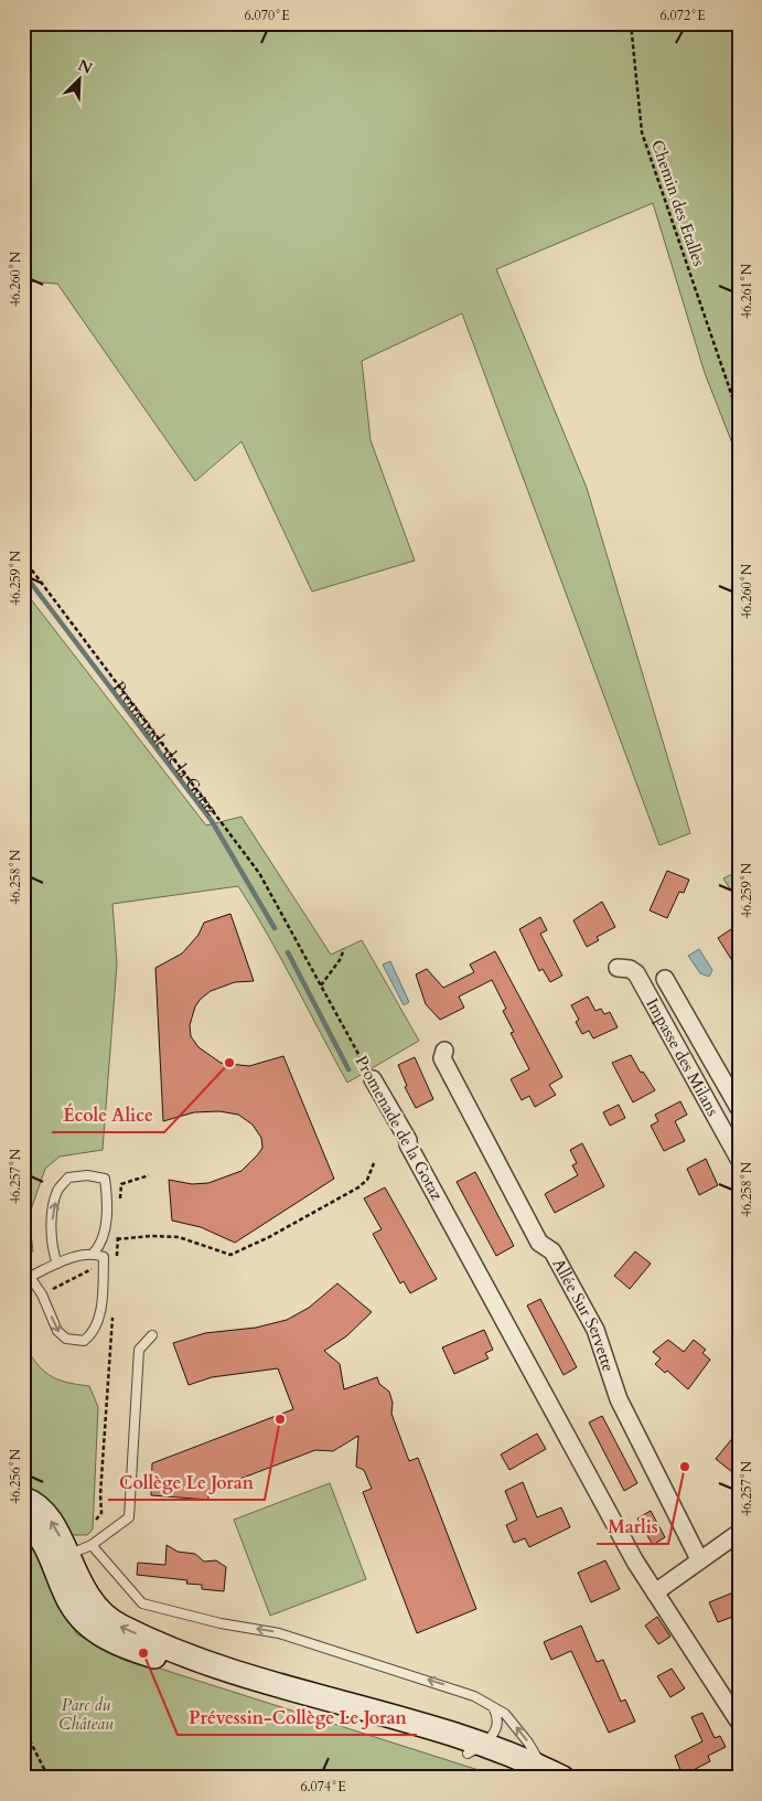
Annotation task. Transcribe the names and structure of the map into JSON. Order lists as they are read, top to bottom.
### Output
{
  "streets": {
    "street": ["Promenade de la Gotaz", "Impasse des Milans", "Allée Sur Servette"],
    "path": ["Chemin des Etalles"]
  },
  "parks": ["Parc du Château"],
  "places": [
    "École Alice",
    "Collège Le Joran",
    "Marlis",
    "Prévessin-Collège Le Joran"
  ],
  "north": "top right",
  "coordinates": [
    "6.070°E",
    "6.072°E",
    "46.260°N",
    "46.261°N",
    "46.259°N",
    "46.258°N",
    "46.257°N",
    "46.256°N",
    "6.074°E"
  ]
}
